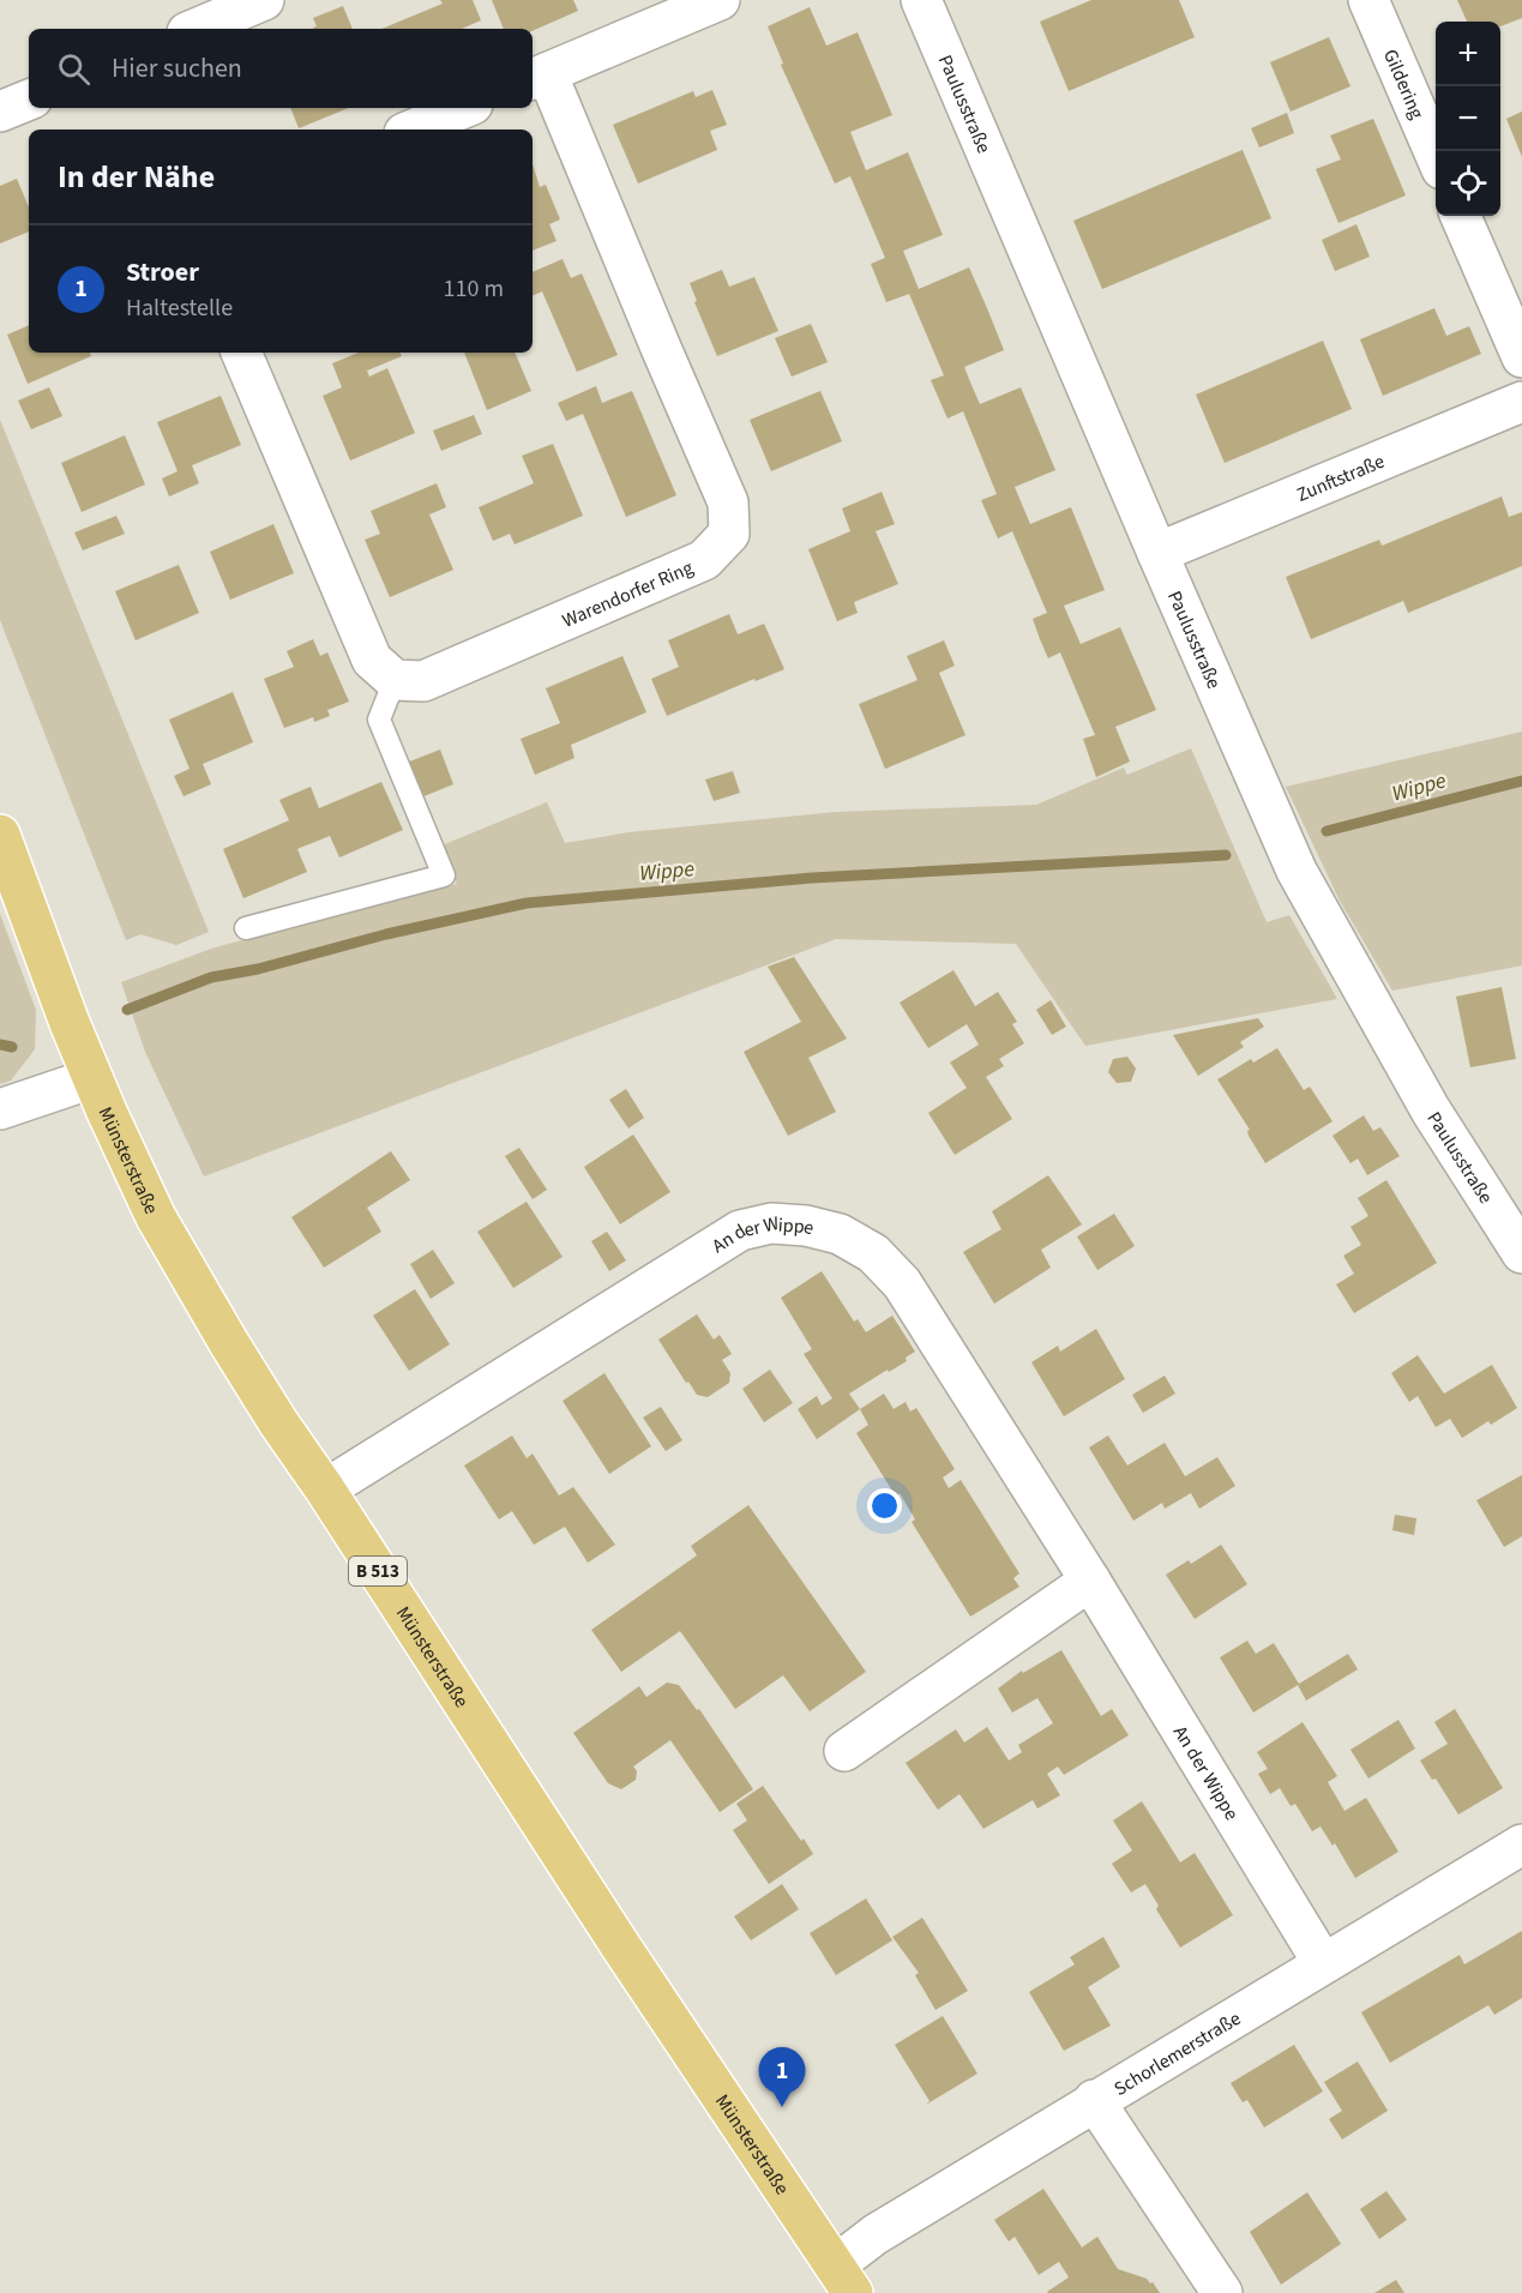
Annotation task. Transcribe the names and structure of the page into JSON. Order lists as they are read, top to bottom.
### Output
{
  "streets": {
    "main road": ["Münsterstraße", "B 513"],
    "street": [
      "Gildering",
      "Paulusstraße",
      "Zunftstraße",
      "Warendorfer Ring",
      "An der Wippe",
      "Schorlemerstraße"
    ]
  },
  "crossings": [
    ["Paulusstraße", "Zunftstraße"],
    ["Münsterstraße", "An der Wippe"],
    ["Münsterstraße", "Schorlemerstraße"],
    ["An der Wippe", "Schorlemerstraße"]
  ],
  "water": ["Wippe"],
  "page": {
    "map_buttons": ["+", "−"],
    "search": "Hier suchen",
    "heading": "In der Nähe",
    "list": [
      {
        "mark": "1",
        "name": "Stroer",
        "note": "Haltestelle",
        "value": "110 m"
      }
    ],
    "pins": "1"
  }
}
